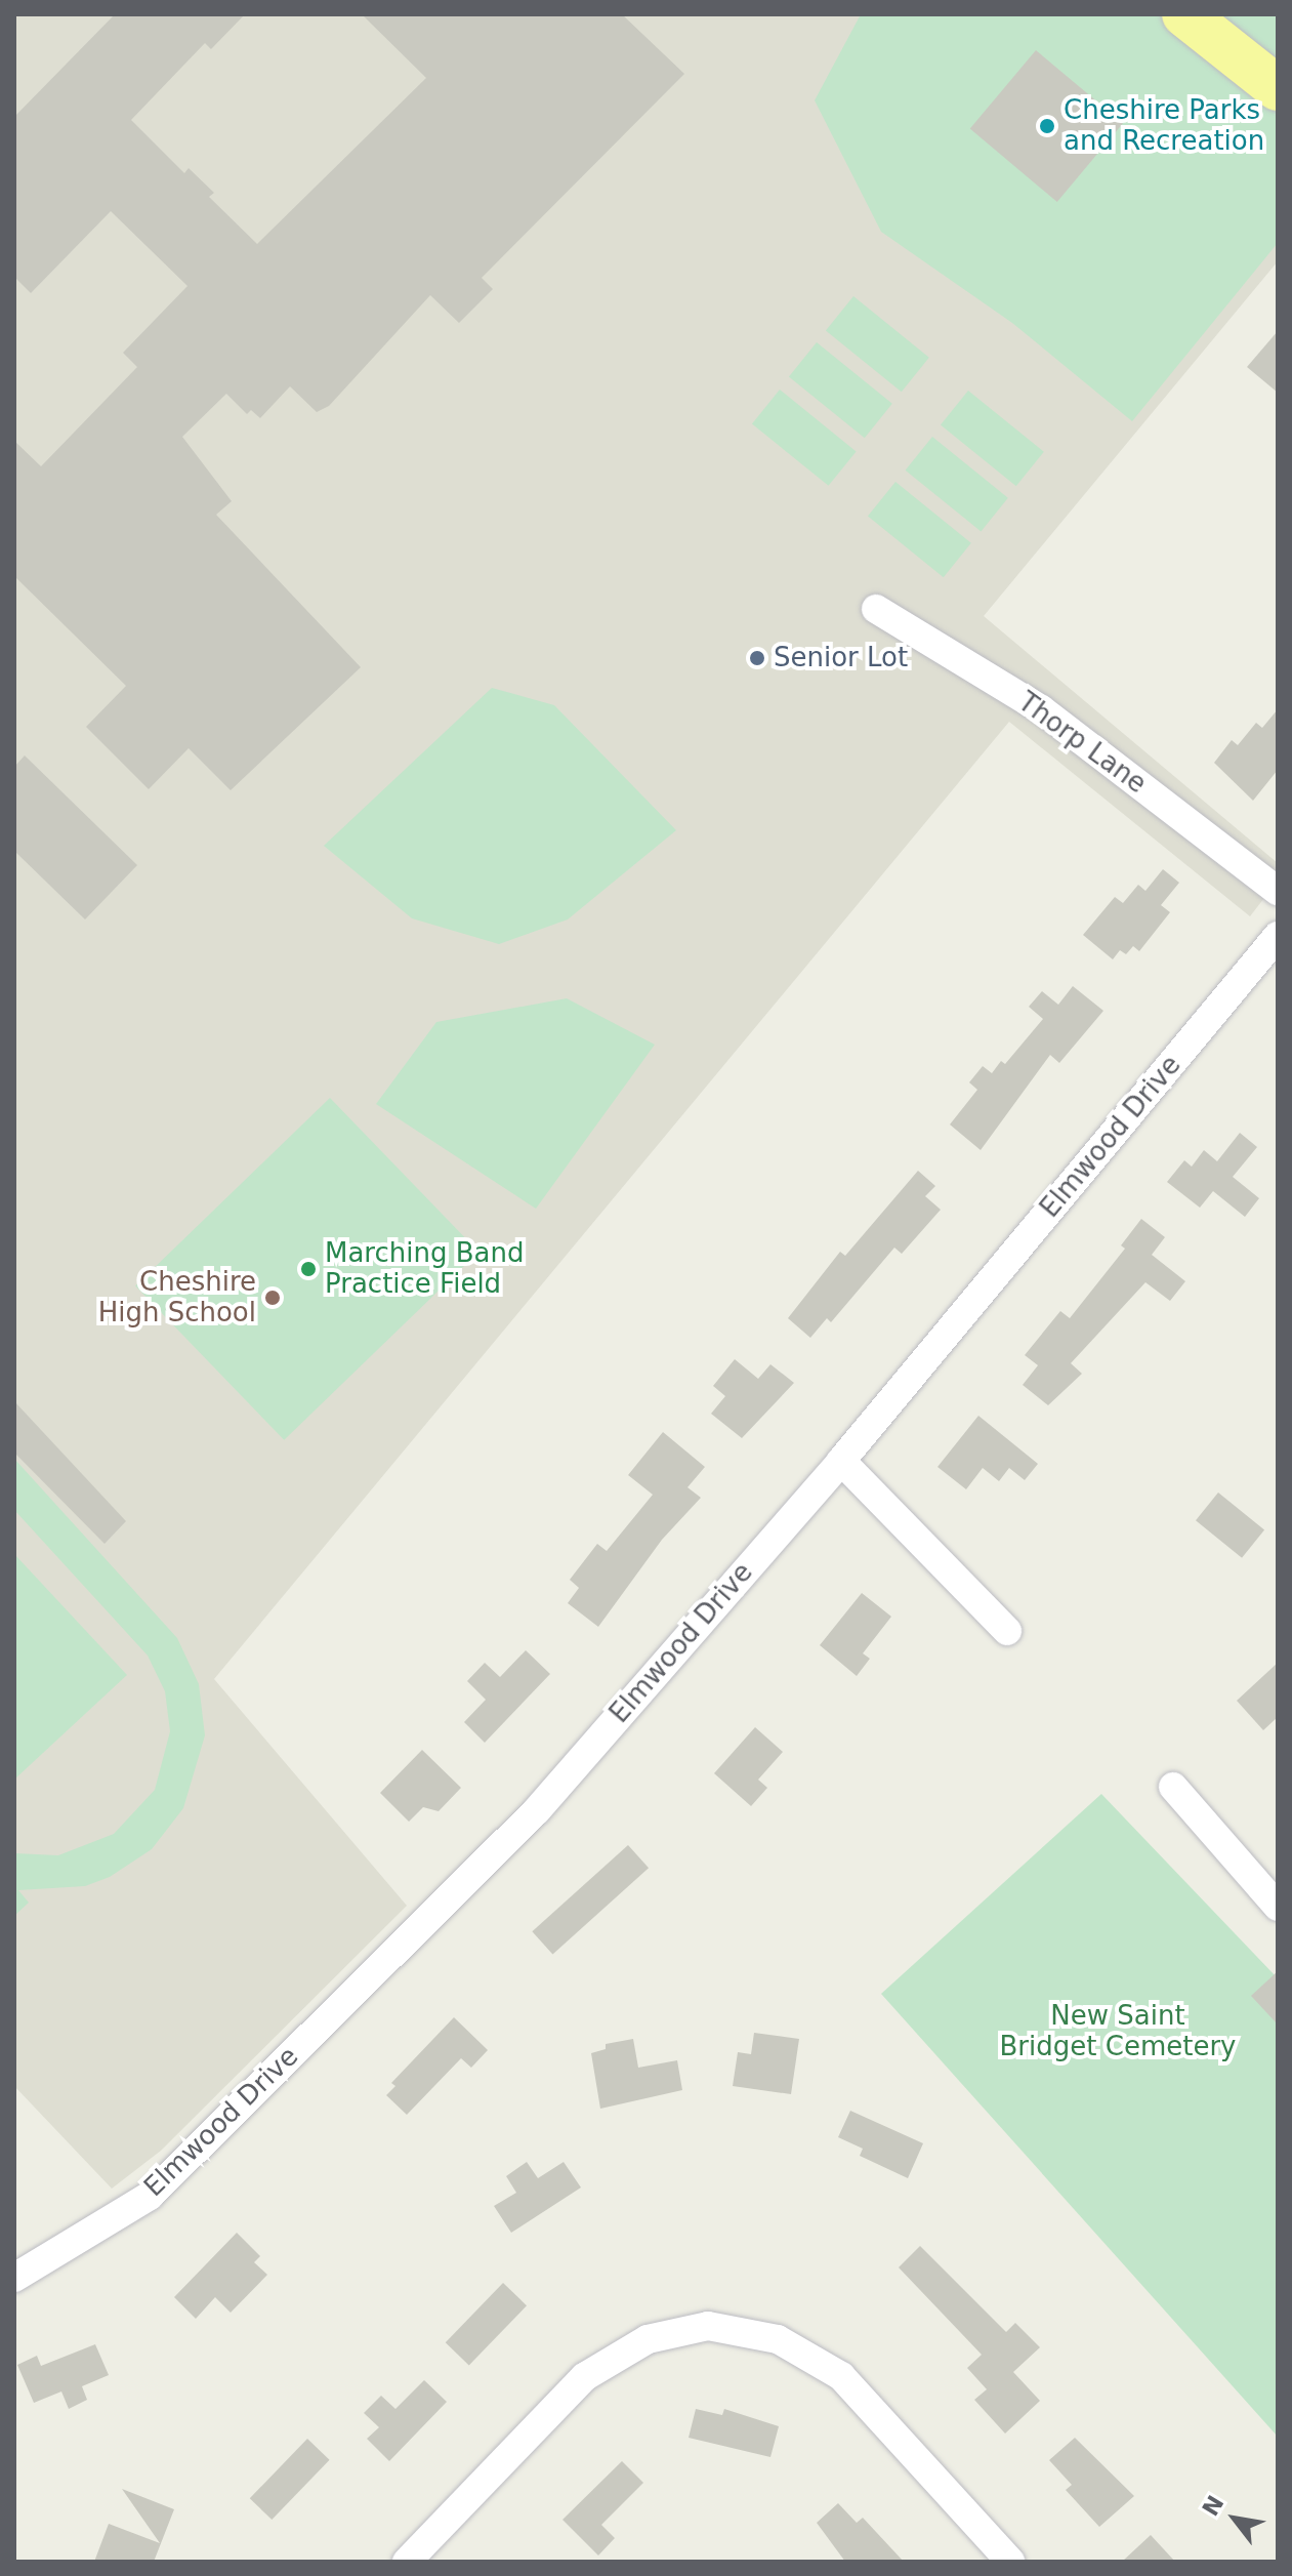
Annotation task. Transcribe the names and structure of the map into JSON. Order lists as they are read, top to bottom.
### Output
{
  "streets": {
    "street": ["Thorp Lane", "Elmwood Drive"]
  },
  "parks": ["New Saint Bridget Cemetery"],
  "places": [
    "Cheshire Parks and Recreation",
    "Senior Lot",
    "Marching Band Practice Field",
    "Cheshire High School"
  ],
  "north": "top left"
}
